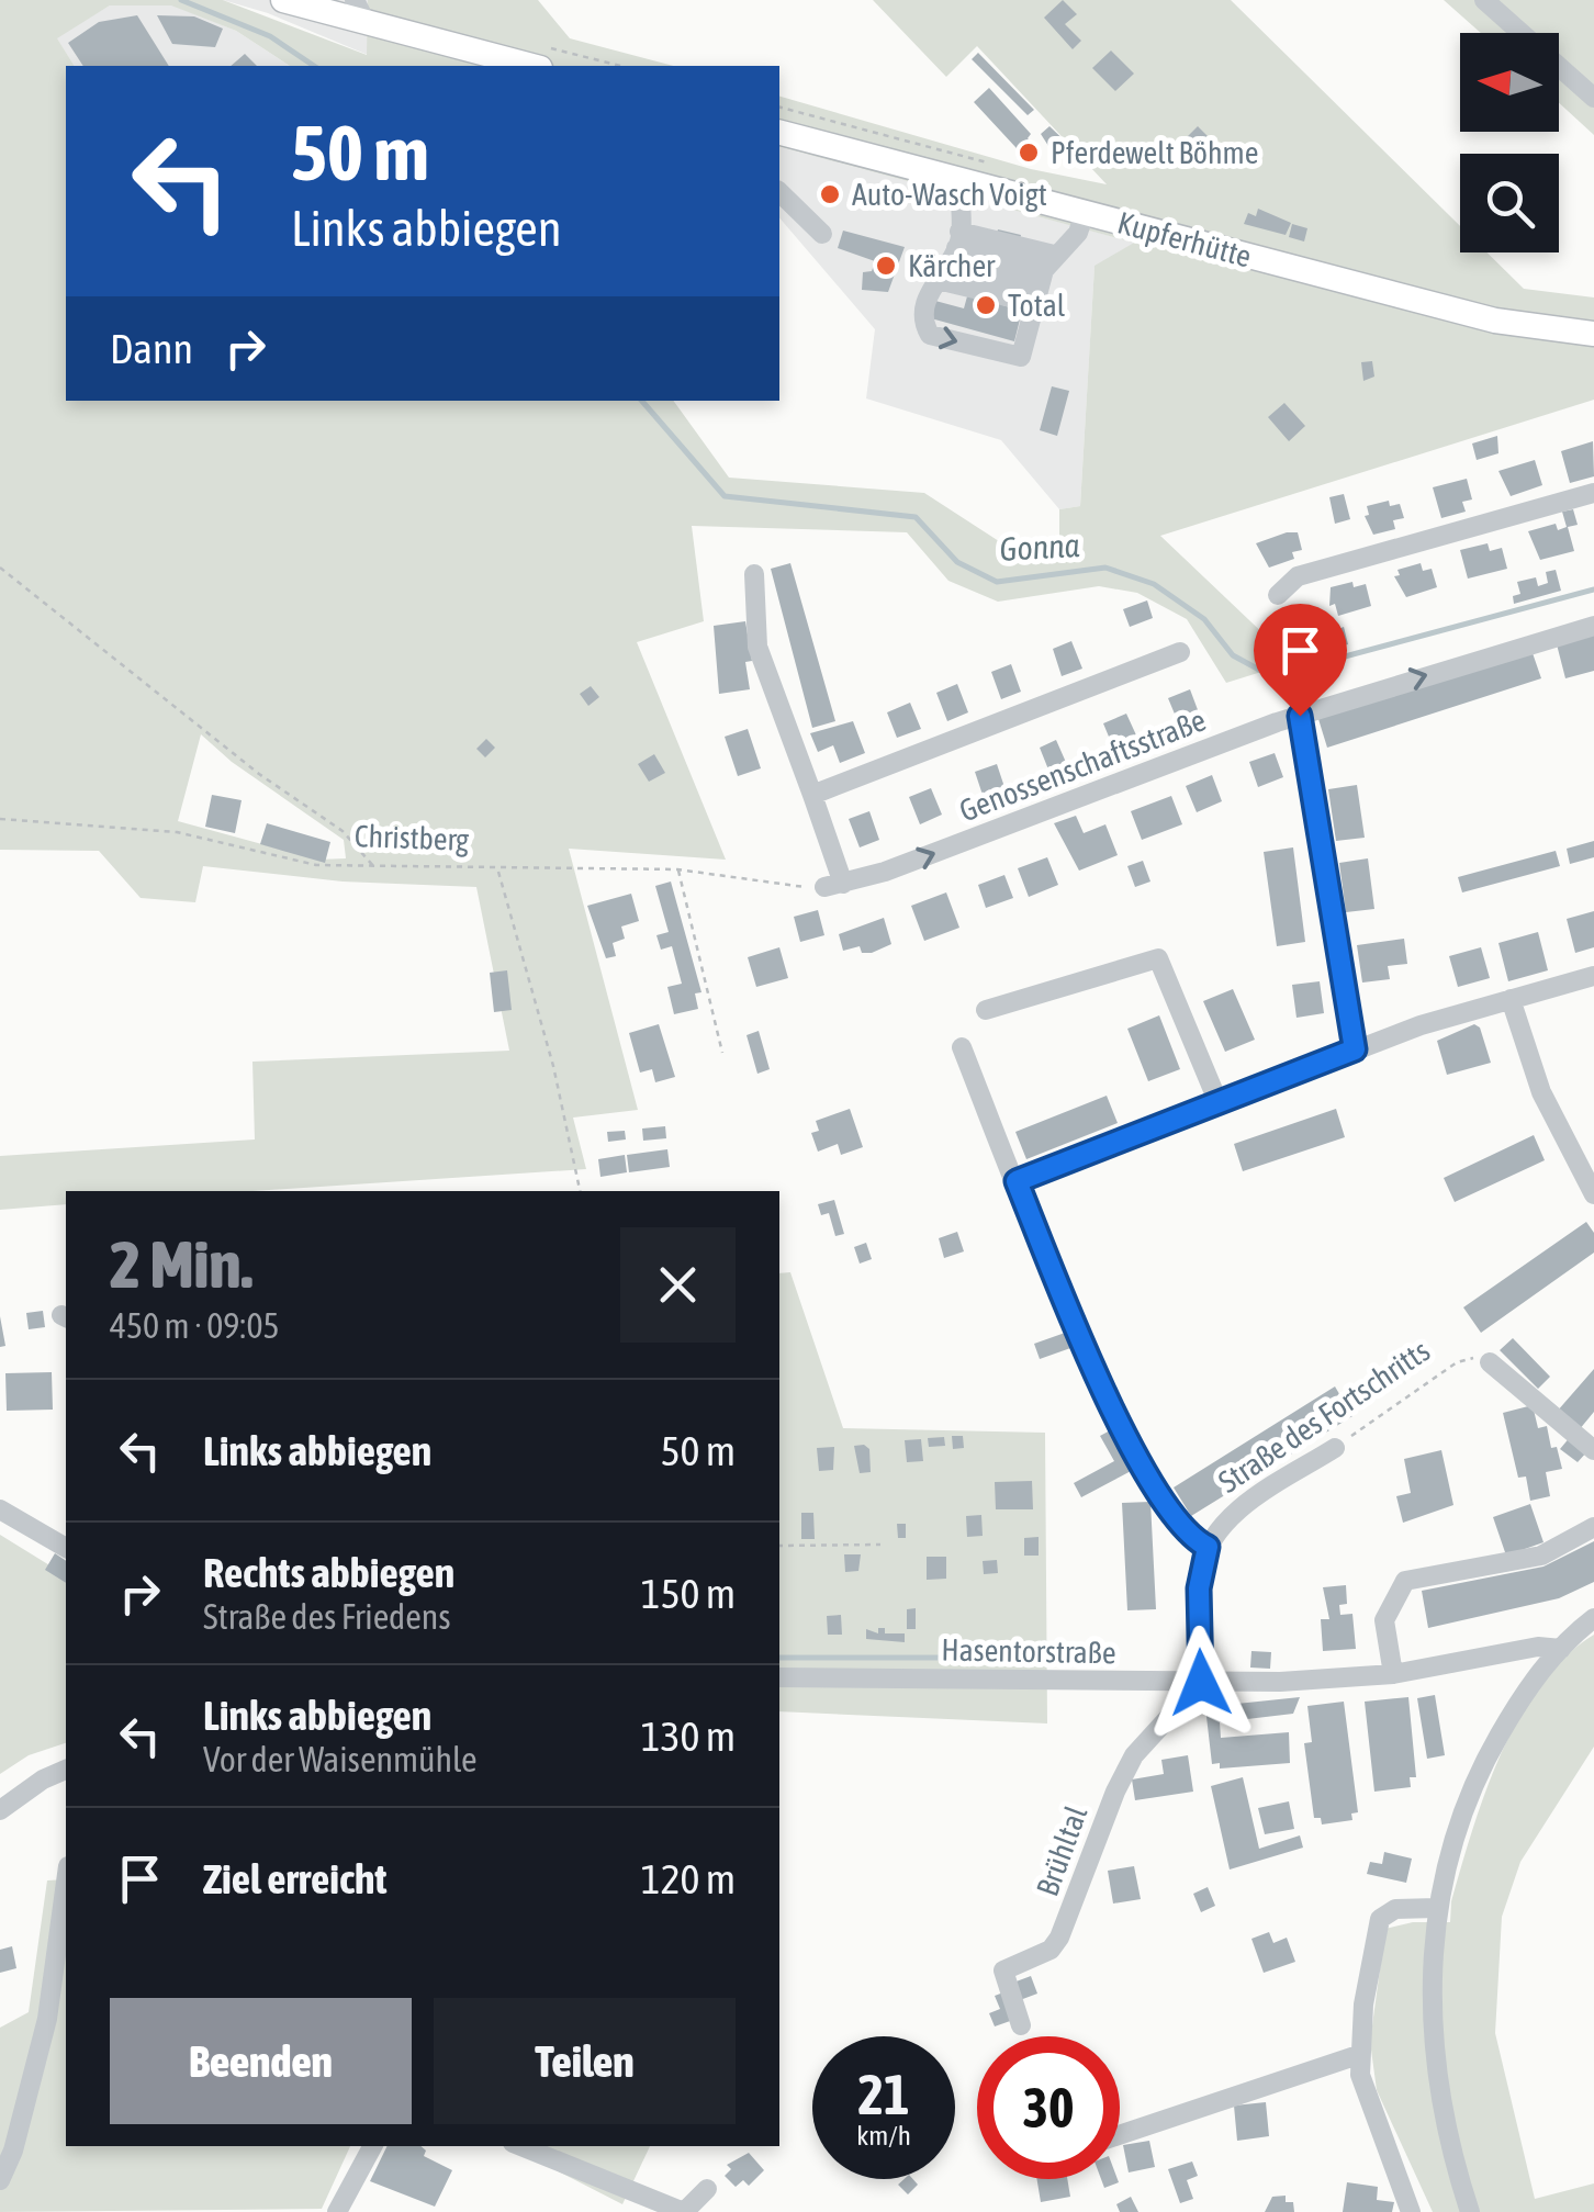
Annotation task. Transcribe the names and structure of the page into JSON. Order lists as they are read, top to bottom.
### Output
{
  "streets": {
    "main road": ["Kupferhütte"],
    "street": [
      "Genossenschaftsstraße",
      "Straße des Fortschritts",
      "Hasentorstraße",
      "Brühltal"
    ],
    "path": ["Christberg"]
  },
  "crossings": [
    ["Genossenschaftsstraße", "Christberg"],
    ["Hasentorstraße", "Brühltal"]
  ],
  "water": ["Gonna"],
  "places": [
    "Pferdewelt Böhme",
    "Auto-Wasch Voigt",
    "Kärcher",
    "Total"
  ],
  "north": "left",
  "page": {
    "turn": ["50 m", "Links abbiegen"],
    "then": "Dann",
    "heading": ["2 Min.", "450 m · 09:05"],
    "list": [
      {
        "name": "Links abbiegen",
        "value": "50 m"
      },
      {
        "name": "Rechts abbiegen",
        "note": "Straße des Friedens",
        "value": "150 m"
      },
      {
        "name": "Links abbiegen",
        "note": "Vor der Waisenmühle",
        "value": "130 m"
      },
      {
        "name": "Ziel erreicht",
        "value": "120 m"
      }
    ],
    "buttons": ["Beenden", "Teilen"],
    "speed": "21 km/h",
    "limit": "30"
  }
}
